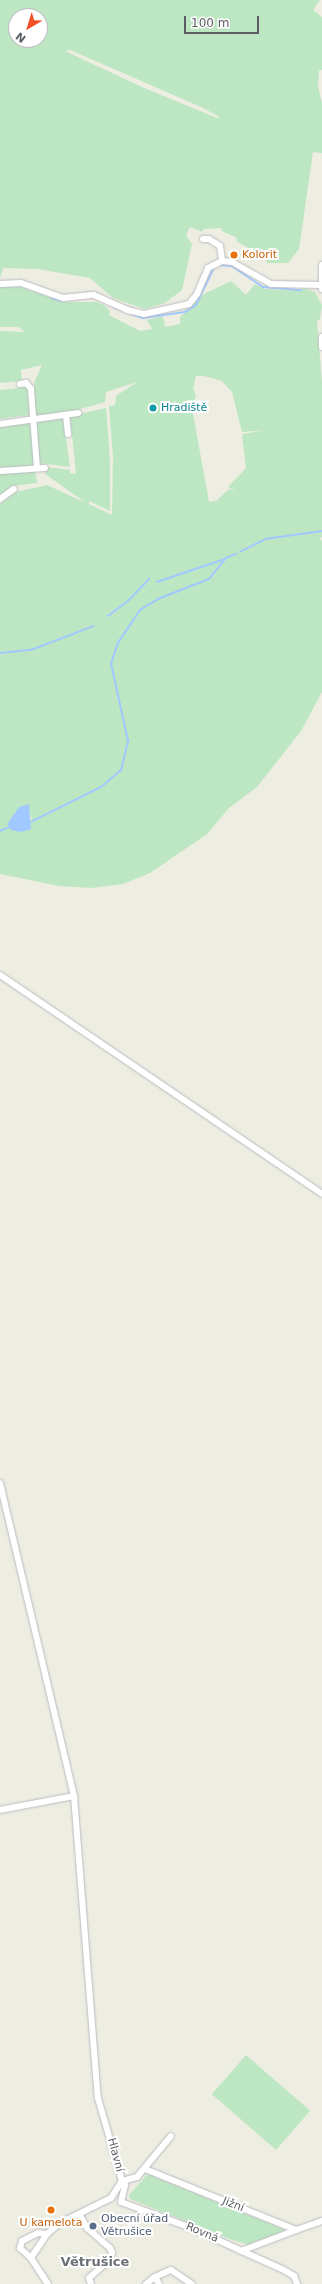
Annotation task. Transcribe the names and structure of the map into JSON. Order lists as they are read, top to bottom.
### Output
{
  "streets": {
    "street": ["Hlavní", "Jižní", "Rovná"]
  },
  "crossings": [
    ["Hlavní", "Rovná"]
  ],
  "districts": ["Větrušice"],
  "places": [
    "Kolorit",
    "Hradiště",
    "U kamelota",
    "Obecní úřad Větrušice"
  ],
  "scale_bar": "100 m",
  "north": "bottom left"
}
